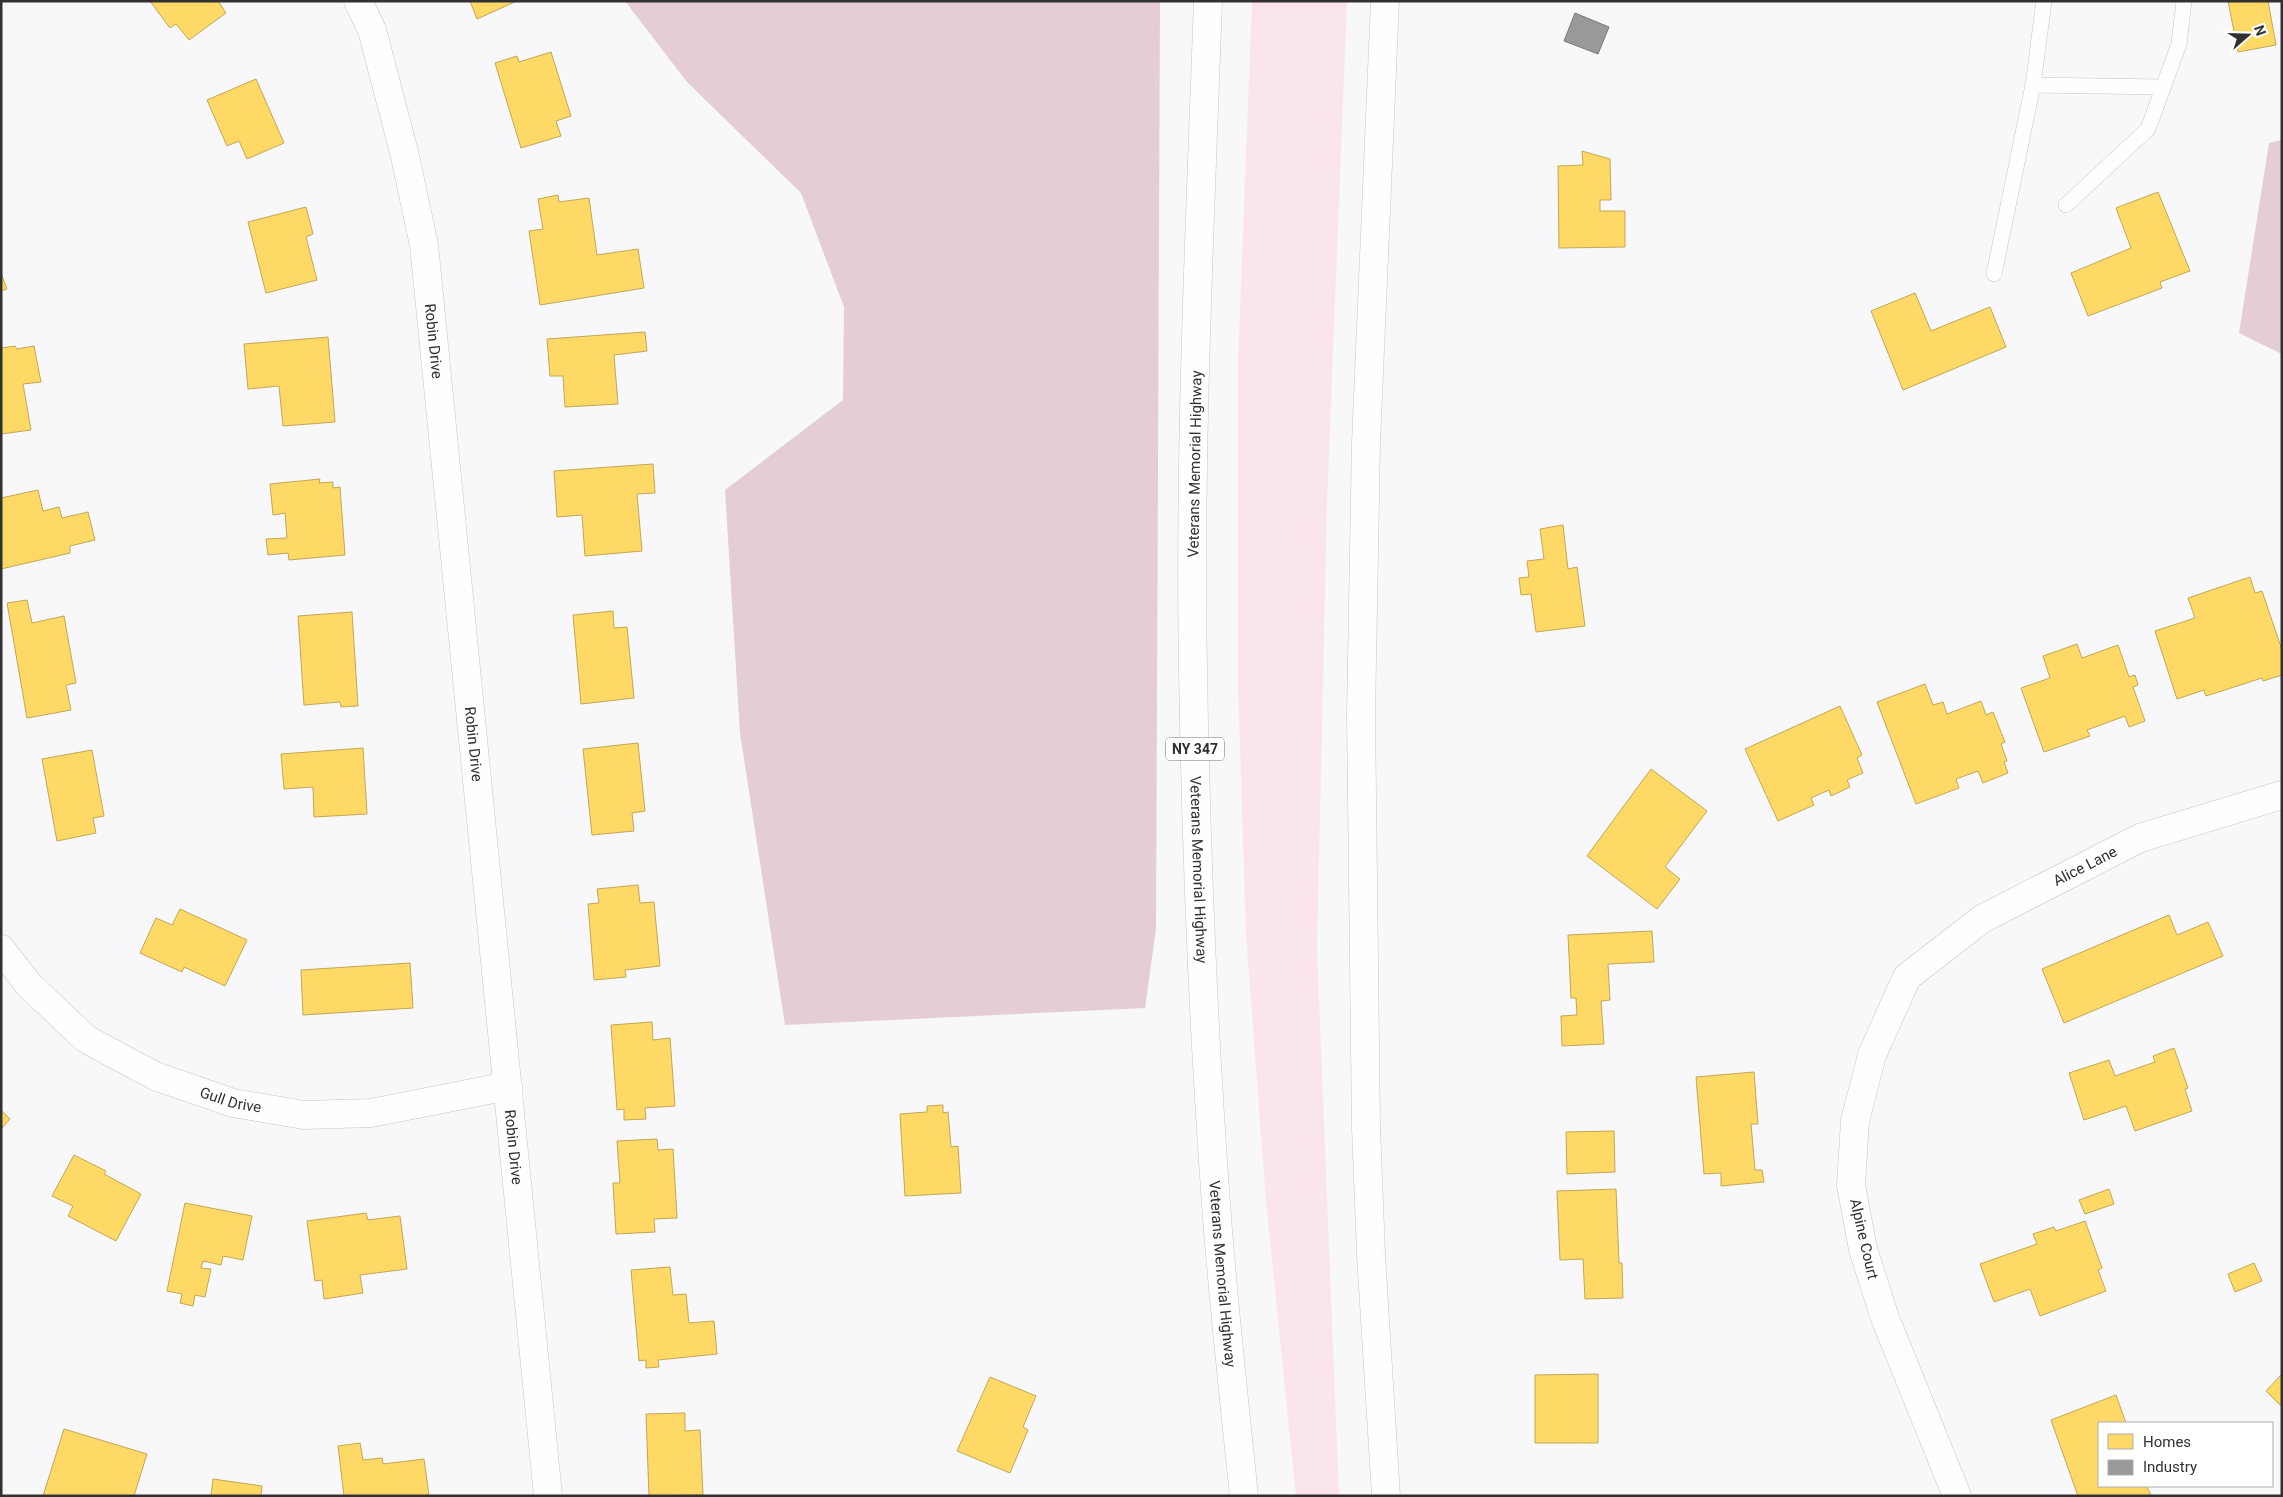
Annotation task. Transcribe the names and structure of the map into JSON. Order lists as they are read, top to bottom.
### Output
{
  "streets": {
    "main road": [
      "Robin Drive",
      "Veterans Memorial Highway",
      "NY 347",
      "Alice Lane",
      "Gull Drive",
      "Alpine Court"
    ]
  },
  "crossings": [
    ["Robin Drive", "Gull Drive"],
    ["Alice Lane", "Alpine Court"]
  ],
  "legend": ["Homes", "Industry"],
  "north": "right"
}
